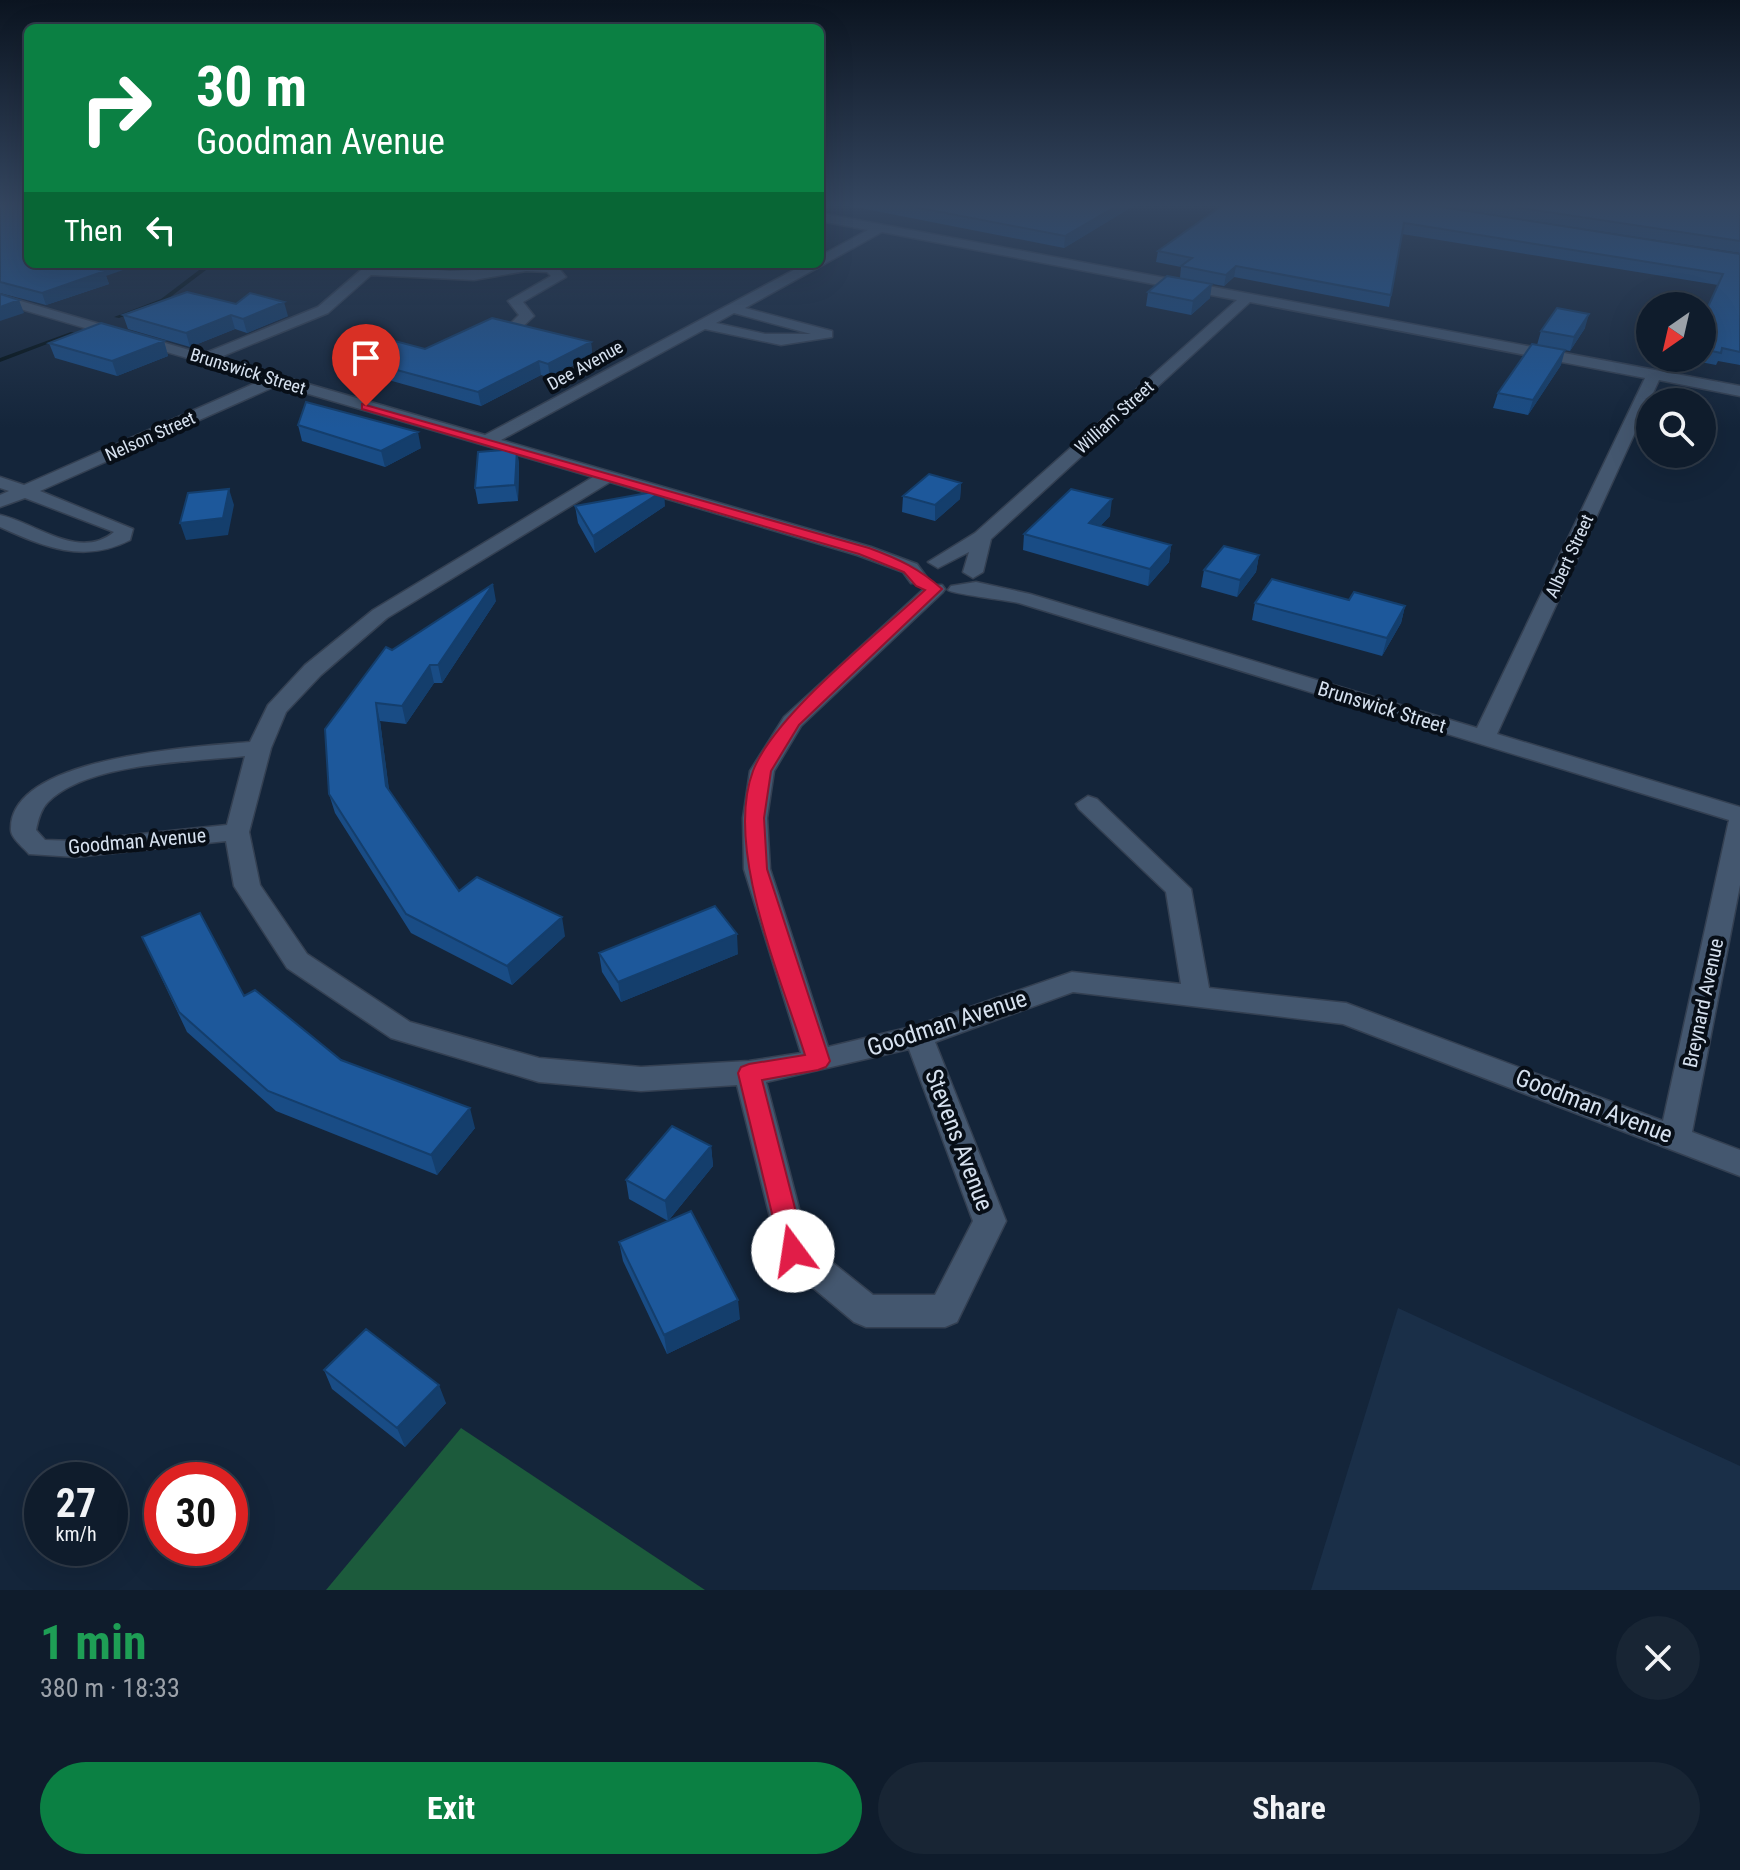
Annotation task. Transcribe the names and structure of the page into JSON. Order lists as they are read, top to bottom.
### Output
{
  "streets": {
    "street": [
      "Dee Avenue",
      "Brunswick Street",
      "William Street",
      "Nelson Street",
      "Albert Street",
      "Goodman Avenue",
      "Breynard Avenue",
      "Stevens Avenue"
    ]
  },
  "crossings": [
    ["Dee Avenue", "Brunswick Street"],
    ["Brunswick Street", "William Street"],
    ["Brunswick Street", "Nelson Street"],
    ["Brunswick Street", "Albert Street"],
    ["Brunswick Street", "Goodman Avenue"],
    ["Goodman Avenue", "Breynard Avenue"],
    ["Goodman Avenue", "Stevens Avenue"]
  ],
  "north": "bottom left",
  "page": {
    "turn": ["30 m", "Goodman Avenue"],
    "then": "Then",
    "speed": "27 km/h",
    "limit": "30",
    "heading": ["1 min", "380 m · 18:33"],
    "buttons": ["Exit", "Share"]
  }
}
